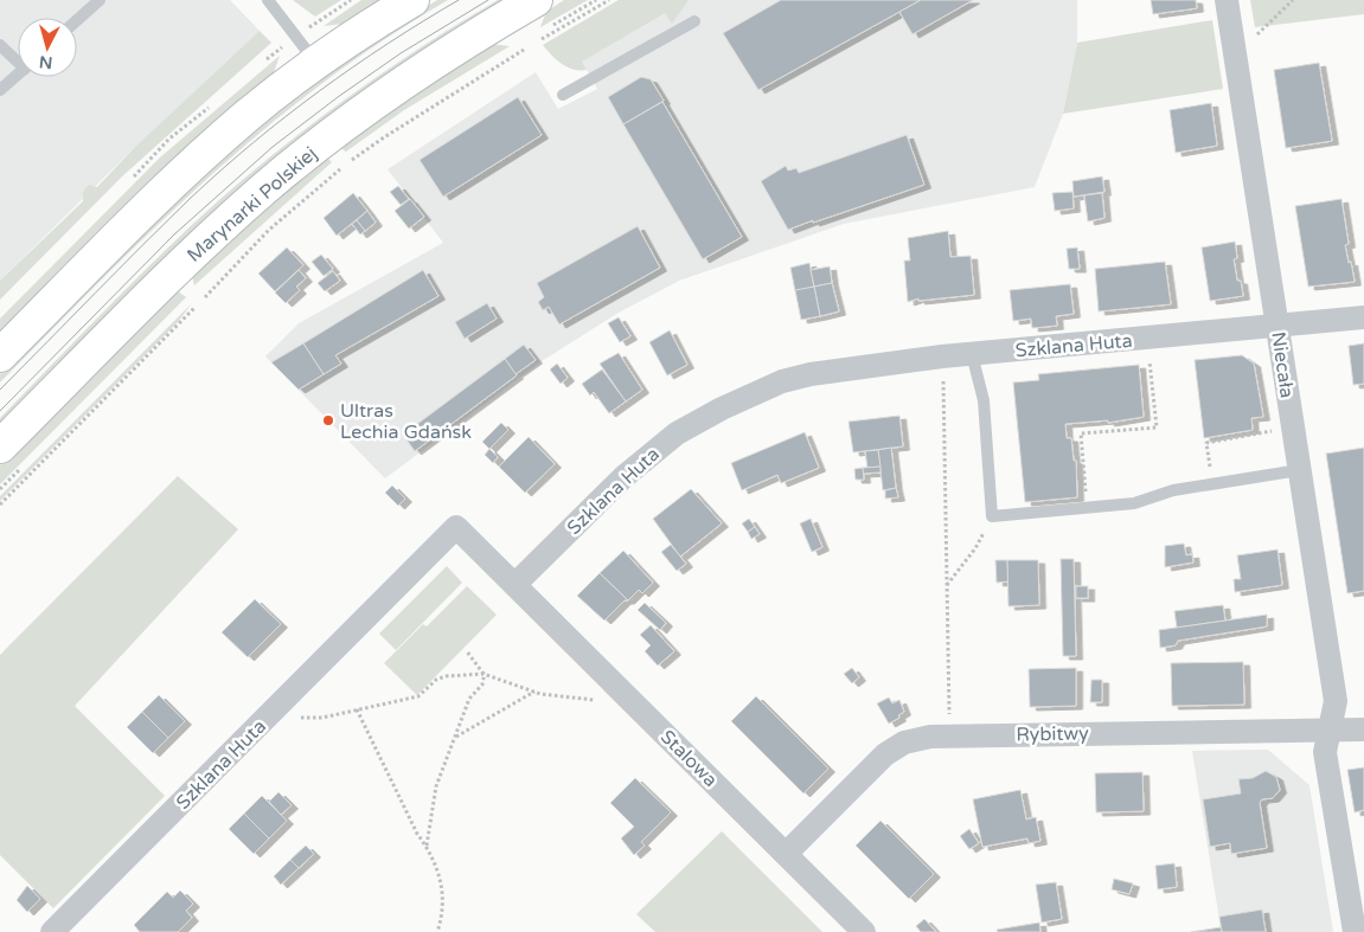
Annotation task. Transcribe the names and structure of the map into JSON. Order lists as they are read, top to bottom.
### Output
{
  "streets": {
    "main road": ["Marynarki Polskiej"],
    "street": [
      "Szklana Huta",
      "Niecała",
      "Rybitwy",
      "Stalowa"
    ]
  },
  "crossings": [
    ["Szklana Huta", "Niecała"],
    ["Szklana Huta", "Stalowa"],
    ["Niecała", "Rybitwy"],
    ["Rybitwy", "Stalowa"]
  ],
  "places": ["Ultras Lechia Gdańsk"],
  "north": "bottom"
}
